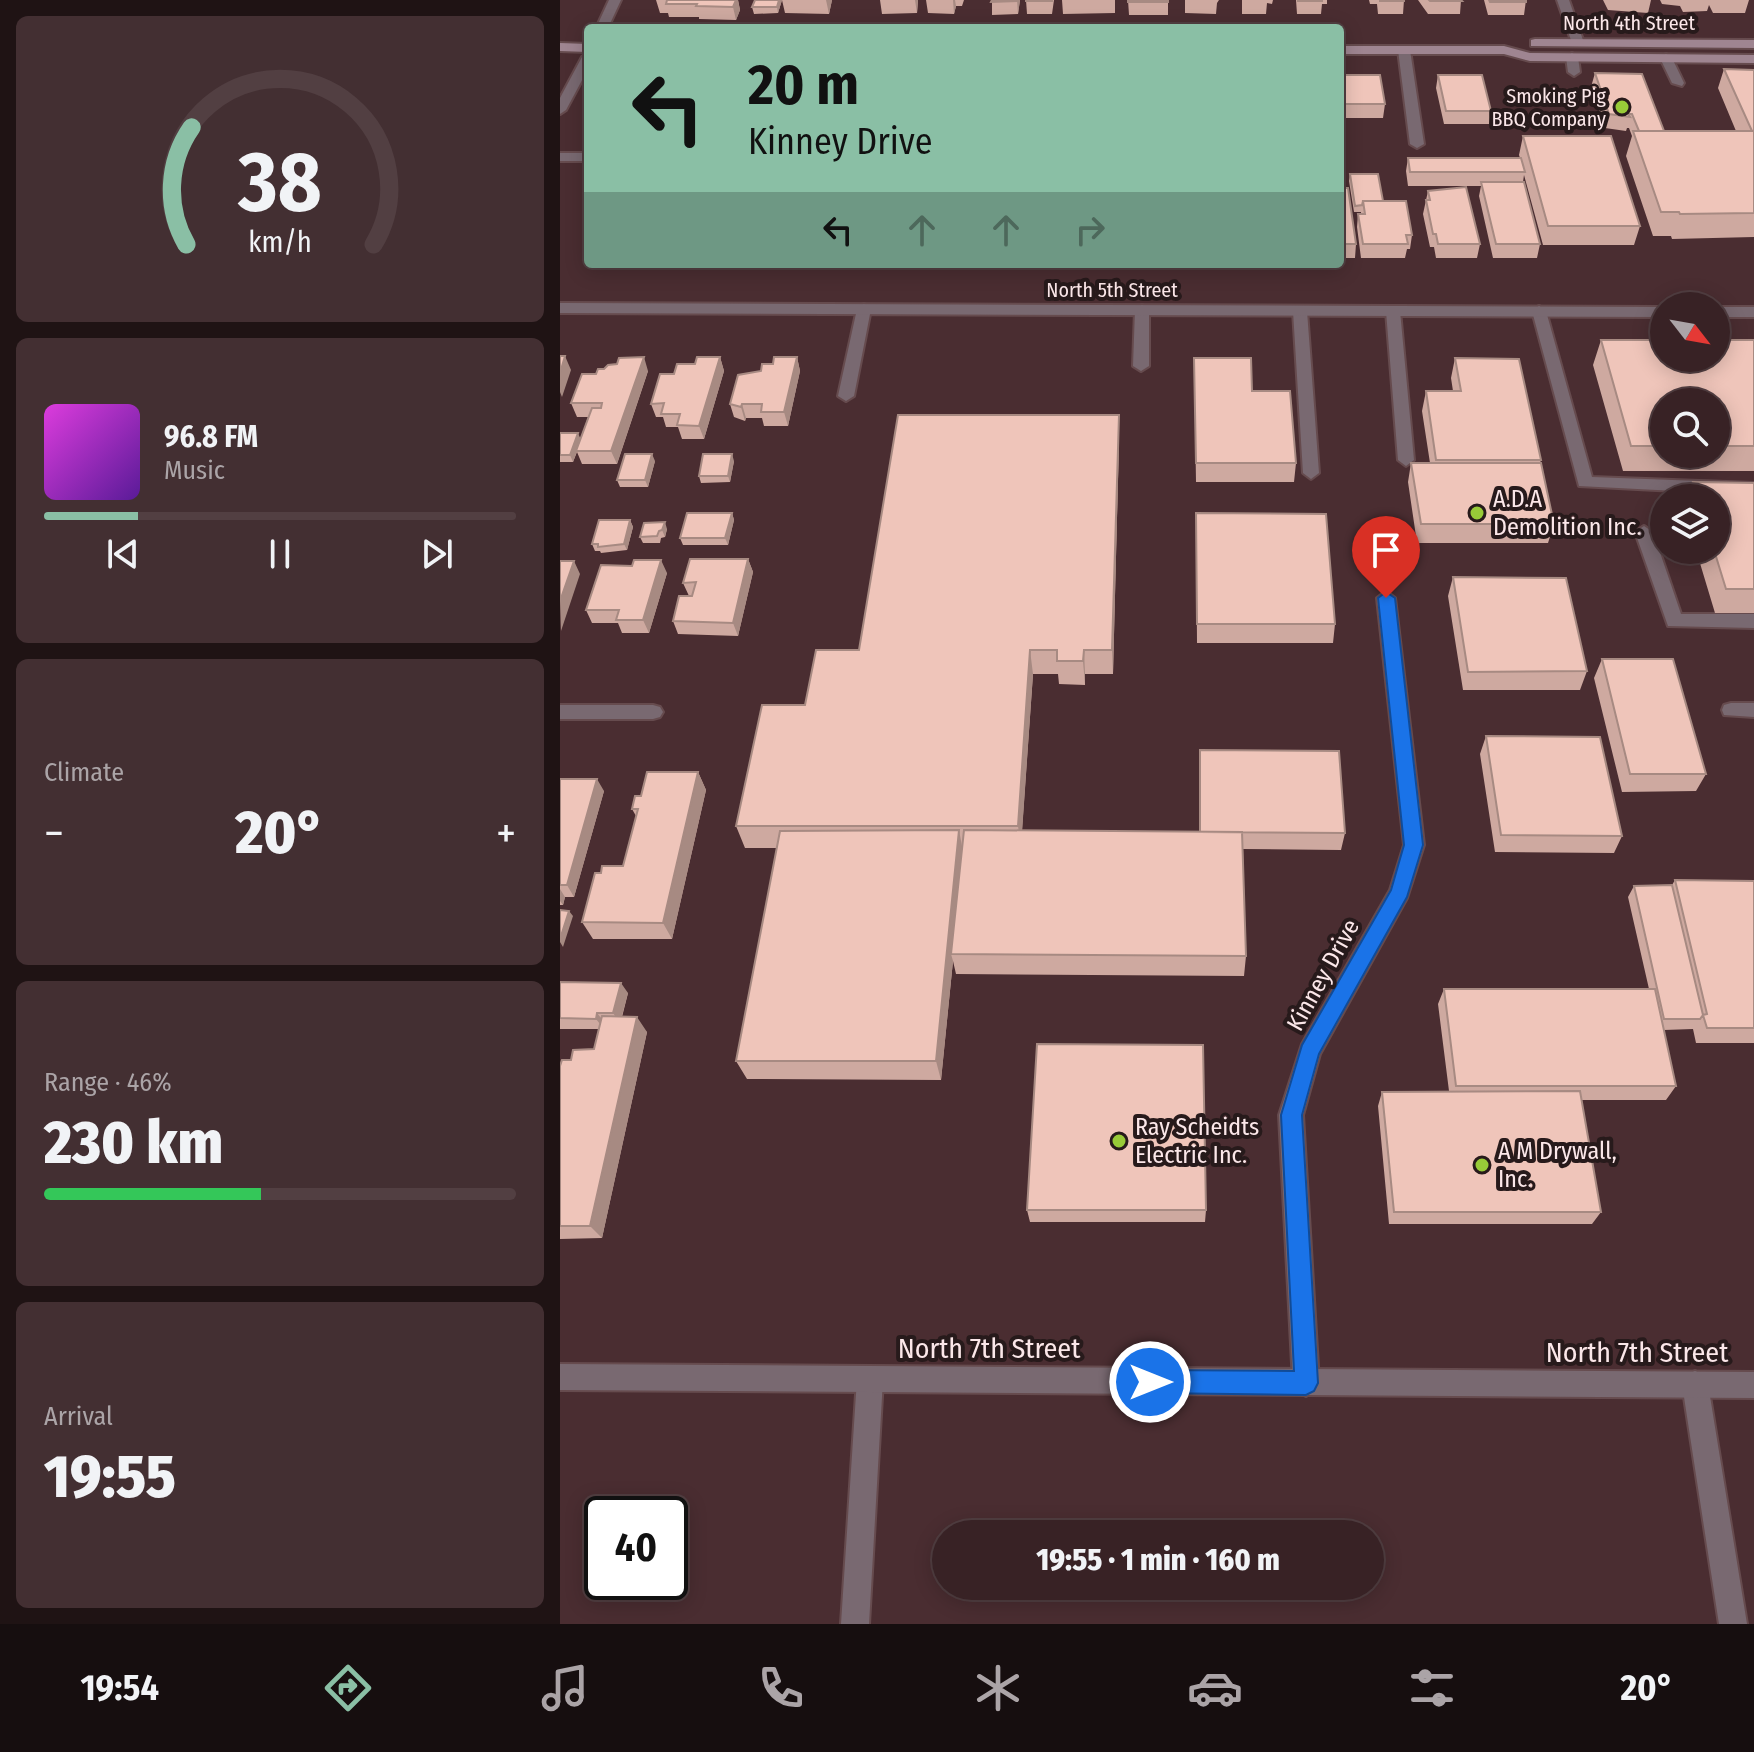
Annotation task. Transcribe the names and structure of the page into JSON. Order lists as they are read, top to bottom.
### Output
{
  "streets": {
    "main road": ["North 4th Street"],
    "street": ["North 5th Street", "Kinney Drive", "North 7th Street"]
  },
  "crossings": [
    ["Kinney Drive", "North 7th Street"]
  ],
  "places": [
    "Smoking Pig BBQ Company",
    "A.D.A Demolition Inc.",
    "Ray Scheidts Electric Inc.",
    "A M Drywall, Inc."
  ],
  "north": "bottom right",
  "page": {
    "turn": ["20 m", "Kinney Drive"],
    "song": ["96.8 FM", "Music"],
    "tile": [
      "Climate",
      ["Range · 46%", "230 km"],
      ["Arrival", "19:55"]
    ],
    "heat": ["−", "20°", "+"],
    "limit": "40",
    "trip": "19:55 · 1 min · 160 m",
    "tabs": ["19:54", "20°"],
    "gauge": ["38", "km/h"]
  }
}
